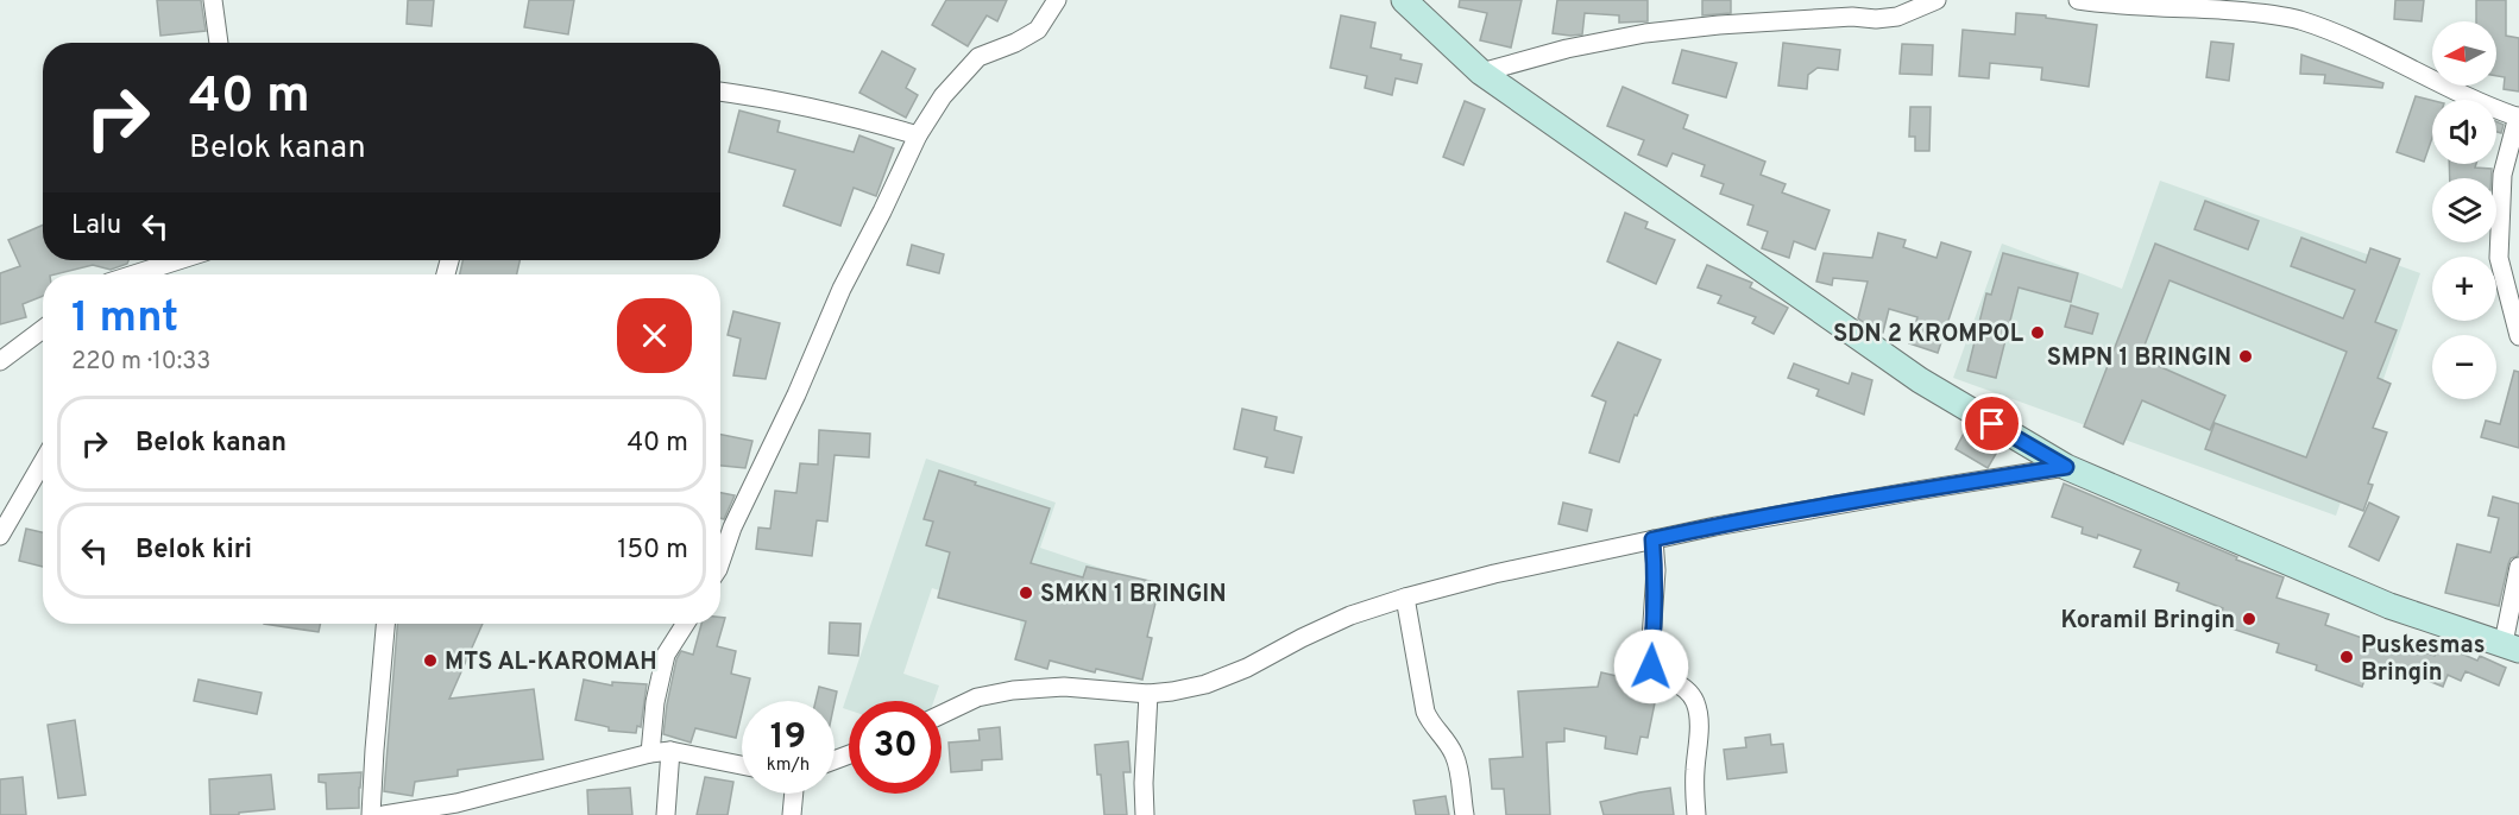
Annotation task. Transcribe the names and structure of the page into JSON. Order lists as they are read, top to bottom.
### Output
{
  "places": [
    "SDN 2 KROMPOL",
    "SMPN 1 BRINGIN",
    "SMKN 1 BRINGIN",
    "Koramil Bringin",
    "Puskesmas Bringin",
    "MTS AL-KAROMAH"
  ],
  "north": "left",
  "page": {
    "map_buttons": ["+", "−"],
    "turn": ["40 m", "Belok kanan"],
    "then": "Lalu",
    "heading": ["1 mnt", "220 m · 10:33"],
    "list": [
      {
        "name": "Belok kanan",
        "value": "40 m"
      },
      {
        "name": "Belok kiri",
        "value": "150 m"
      }
    ],
    "speed": "19 km/h",
    "limit": "30"
  }
}
